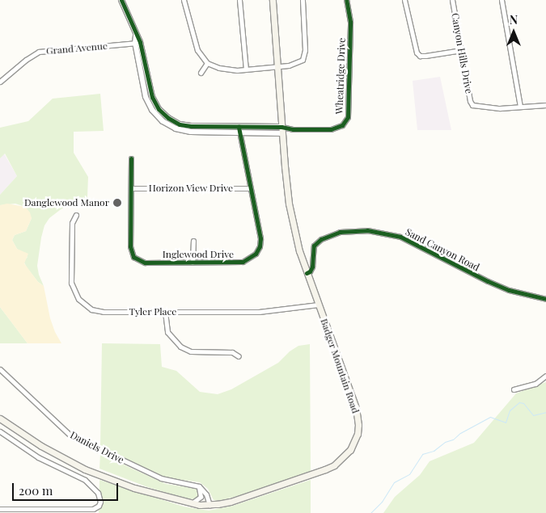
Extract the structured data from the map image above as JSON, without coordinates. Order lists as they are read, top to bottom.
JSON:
{
  "streets": {
    "main road": ["Badger Mountain Road"],
    "street": [
      "Grand Avenue",
      "Canyon Hills Drive",
      "Wheatridge Drive",
      "Horizon View Drive",
      "Sand Canyon Road",
      "Inglewood Drive",
      "Tyler Place",
      "Daniels Drive"
    ]
  },
  "crossings": [
    ["Wheatridge Drive", "Badger Mountain Road"],
    ["Horizon View Drive", "Inglewood Drive"],
    ["Sand Canyon Road", "Badger Mountain Road"],
    ["Tyler Place", "Badger Mountain Road"],
    ["Badger Mountain Road", "Daniels Drive"]
  ],
  "places": ["Danglewood Manor"],
  "scale_bar": "200 m",
  "north": "top"
}
